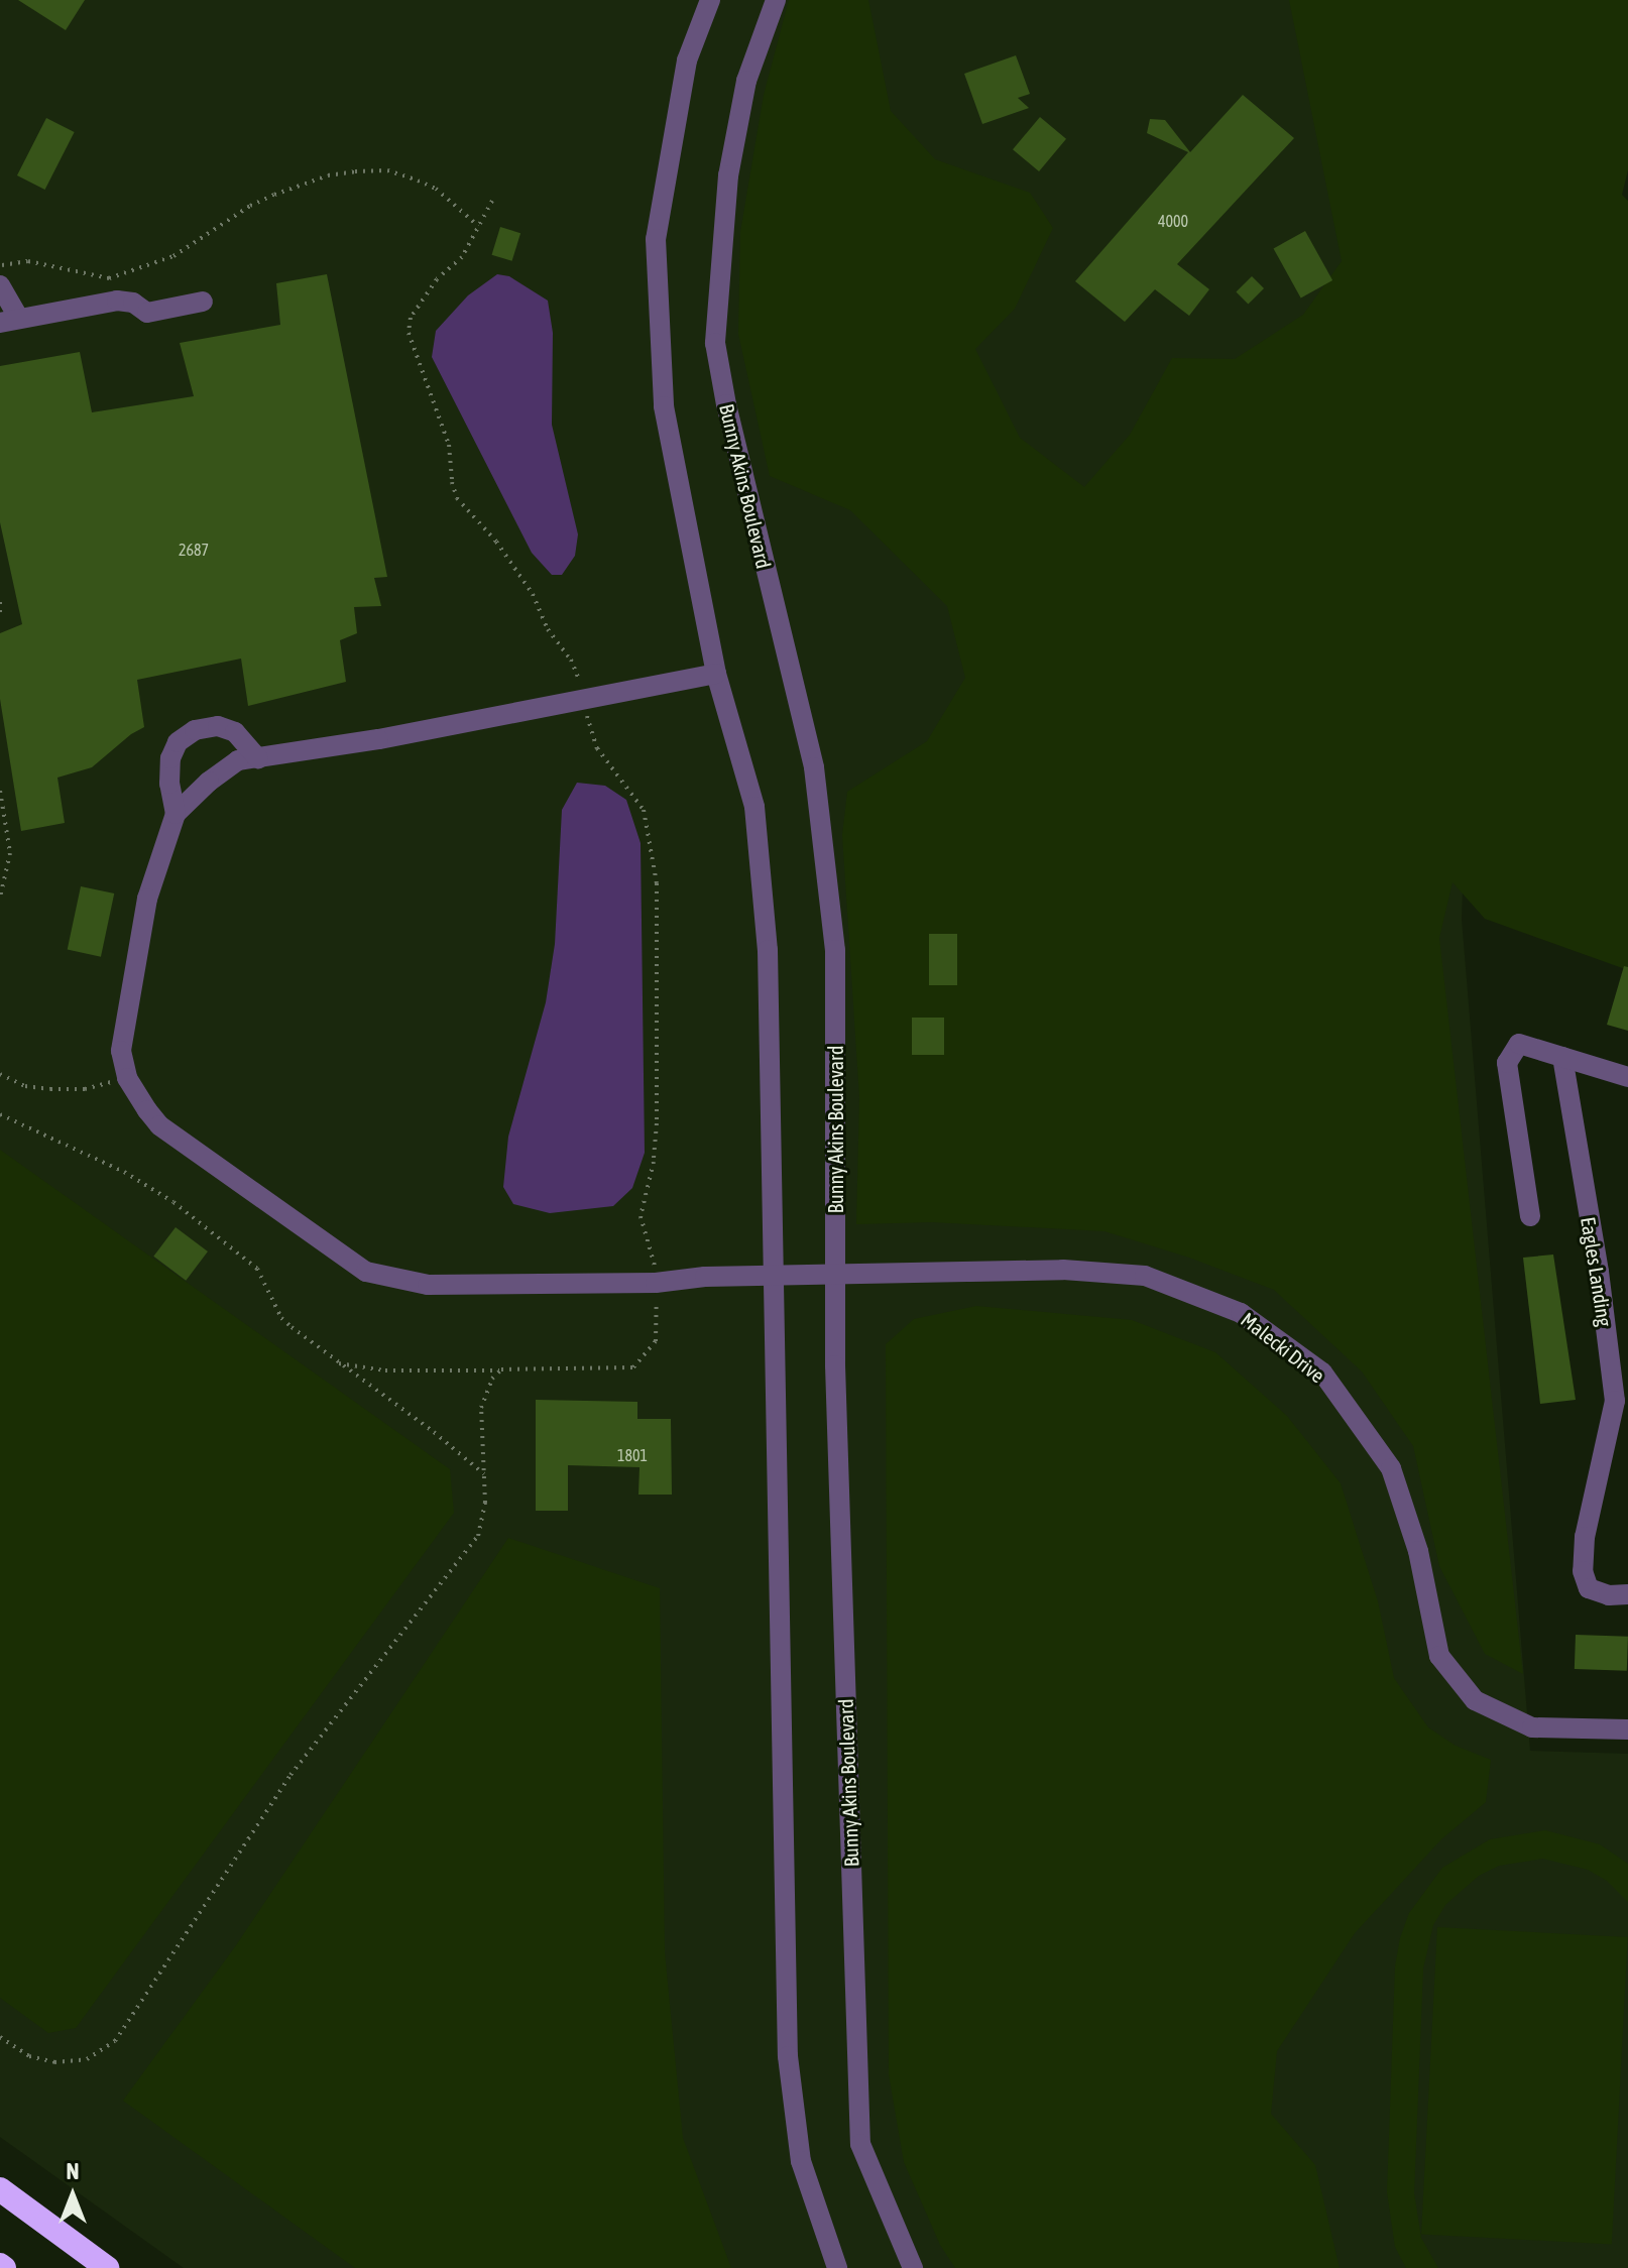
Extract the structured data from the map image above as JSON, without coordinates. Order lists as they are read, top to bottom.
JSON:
{
  "streets": {
    "street": ["Bunny Akins Boulevard", "Eagles Landing", "Malecki Drive"]
  },
  "crossings": [
    ["Bunny Akins Boulevard", "Malecki Drive"]
  ],
  "house_numbers": ["4000", "2687", "1801"],
  "north": "top"
}
